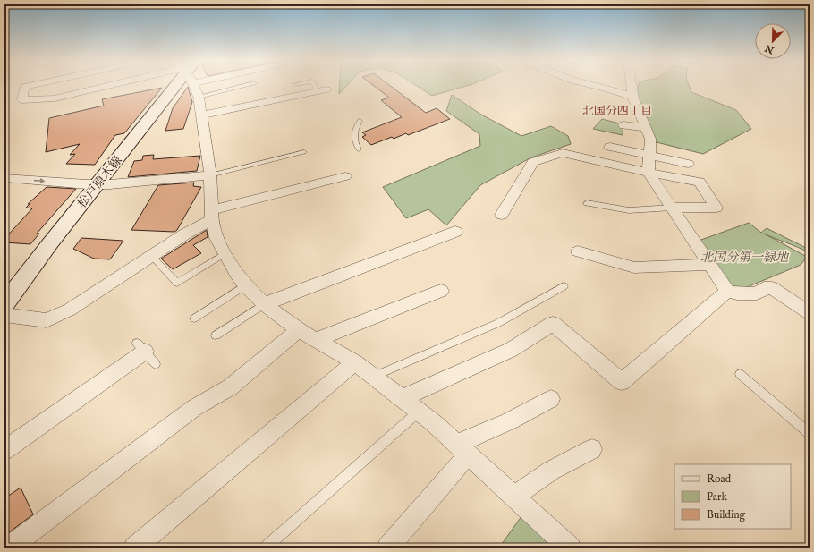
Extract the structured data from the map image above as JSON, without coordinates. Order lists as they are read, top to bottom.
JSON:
{
  "streets": {
    "main road": ["松戸原木線"]
  },
  "districts": ["北国分四丁目"],
  "parks": ["北国分第一緑地"],
  "legend": ["Road", "Park", "Building"],
  "north": "bottom left"
}
